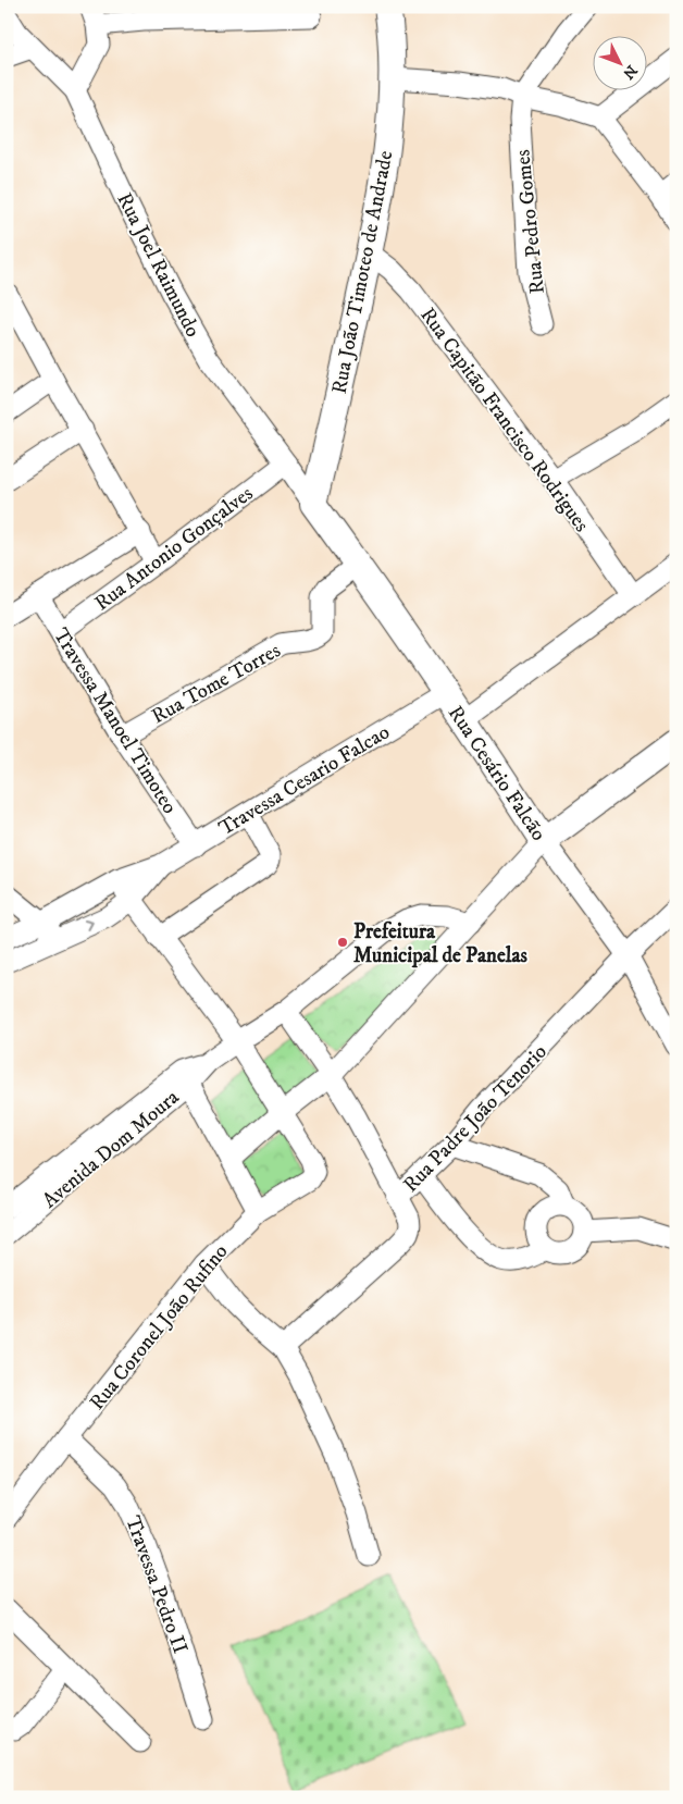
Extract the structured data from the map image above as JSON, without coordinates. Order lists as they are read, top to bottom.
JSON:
{
  "streets": {
    "main road": ["Rua João Timoteo de Andrade", "Rua Cesário Falcão"],
    "street": [
      "Rua Pedro Gomes",
      "Rua Joel Raimundo",
      "Rua Capitão Francisco Rodrigues",
      "Rua Antonio Gonçalves",
      "Rua Tome Torres",
      "Travessa Manoel Timoteo",
      "Travessa Cesario Falcao",
      "Rua Padre João Tenorio",
      "Avenida Dom Moura",
      "Rua Coronel João Rufino",
      "Travessa Pedro II"
    ]
  },
  "crossings": [
    ["Rua Joel Raimundo", "Rua João Timoteo de Andrade"],
    ["Rua Joel Raimundo", "Rua Antonio Gonçalves"],
    ["Rua Joel Raimundo", "Rua Cesário Falcão"],
    ["Rua João Timoteo de Andrade", "Rua Capitão Francisco Rodrigues"],
    ["Rua João Timoteo de Andrade", "Rua Cesário Falcão"],
    ["Rua Antonio Gonçalves", "Travessa Manoel Timoteo"],
    ["Rua Tome Torres", "Travessa Manoel Timoteo"],
    ["Rua Tome Torres", "Rua Cesário Falcão"],
    ["Travessa Manoel Timoteo", "Travessa Cesario Falcao"],
    ["Rua Cesário Falcão", "Travessa Cesario Falcao"],
    ["Rua Cesário Falcão", "Rua Padre João Tenorio"],
    ["Travessa Cesario Falcao", "Rua Coronel João Rufino"],
    ["Avenida Dom Moura", "Rua Coronel João Rufino"],
    ["Rua Coronel João Rufino", "Travessa Pedro II"]
  ],
  "places": ["Prefeitura Municipal de Panelas"],
  "north": "bottom right"
}
